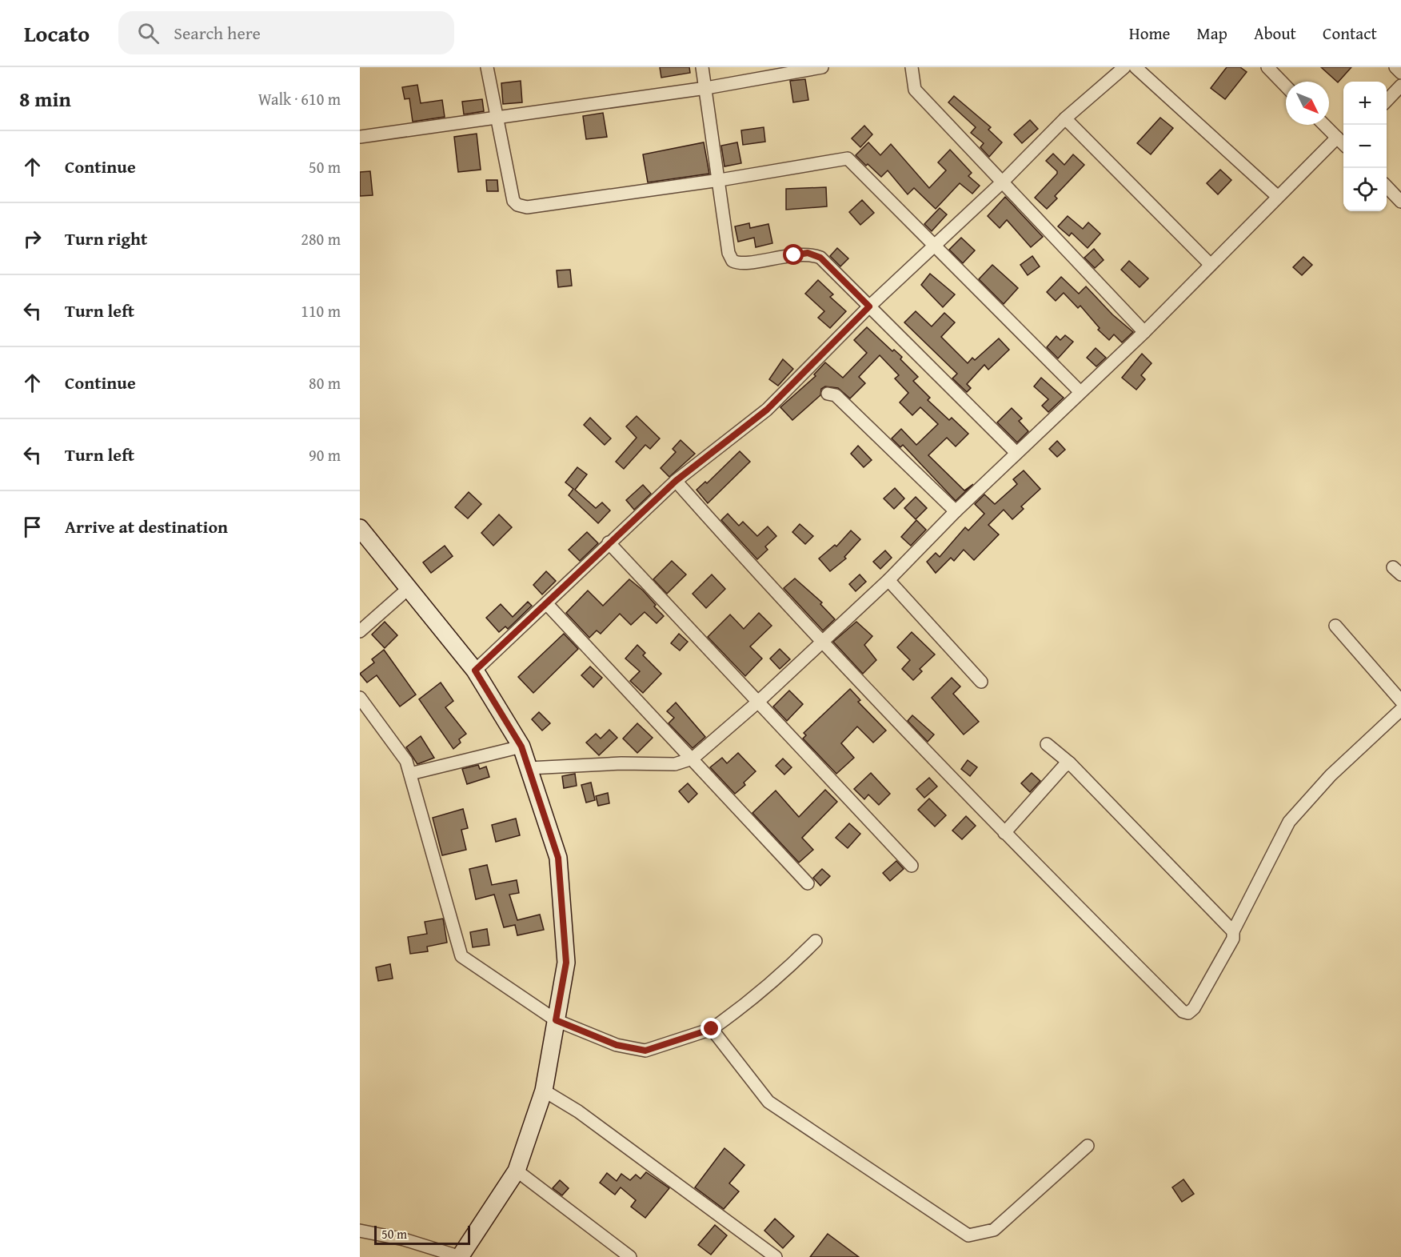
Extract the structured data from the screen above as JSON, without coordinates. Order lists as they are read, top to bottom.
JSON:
{
  "scale_bar": "50 m",
  "north": "bottom right",
  "page": {
    "header": "Locato",
    "search": "Search here",
    "nav": [
      "Home",
      "Map",
      "About",
      "Contact"
    ],
    "heading": ["8 min", "Walk · 610 m"],
    "map_buttons": ["+", "−"],
    "list": [
      ["Continue", "50 m"],
      ["Turn right", "280 m"],
      ["Turn left", "110 m"],
      ["Continue", "80 m"],
      ["Turn left", "90 m"],
      "Arrive at destination"
    ],
    "scale": "50 m"
  }
}
